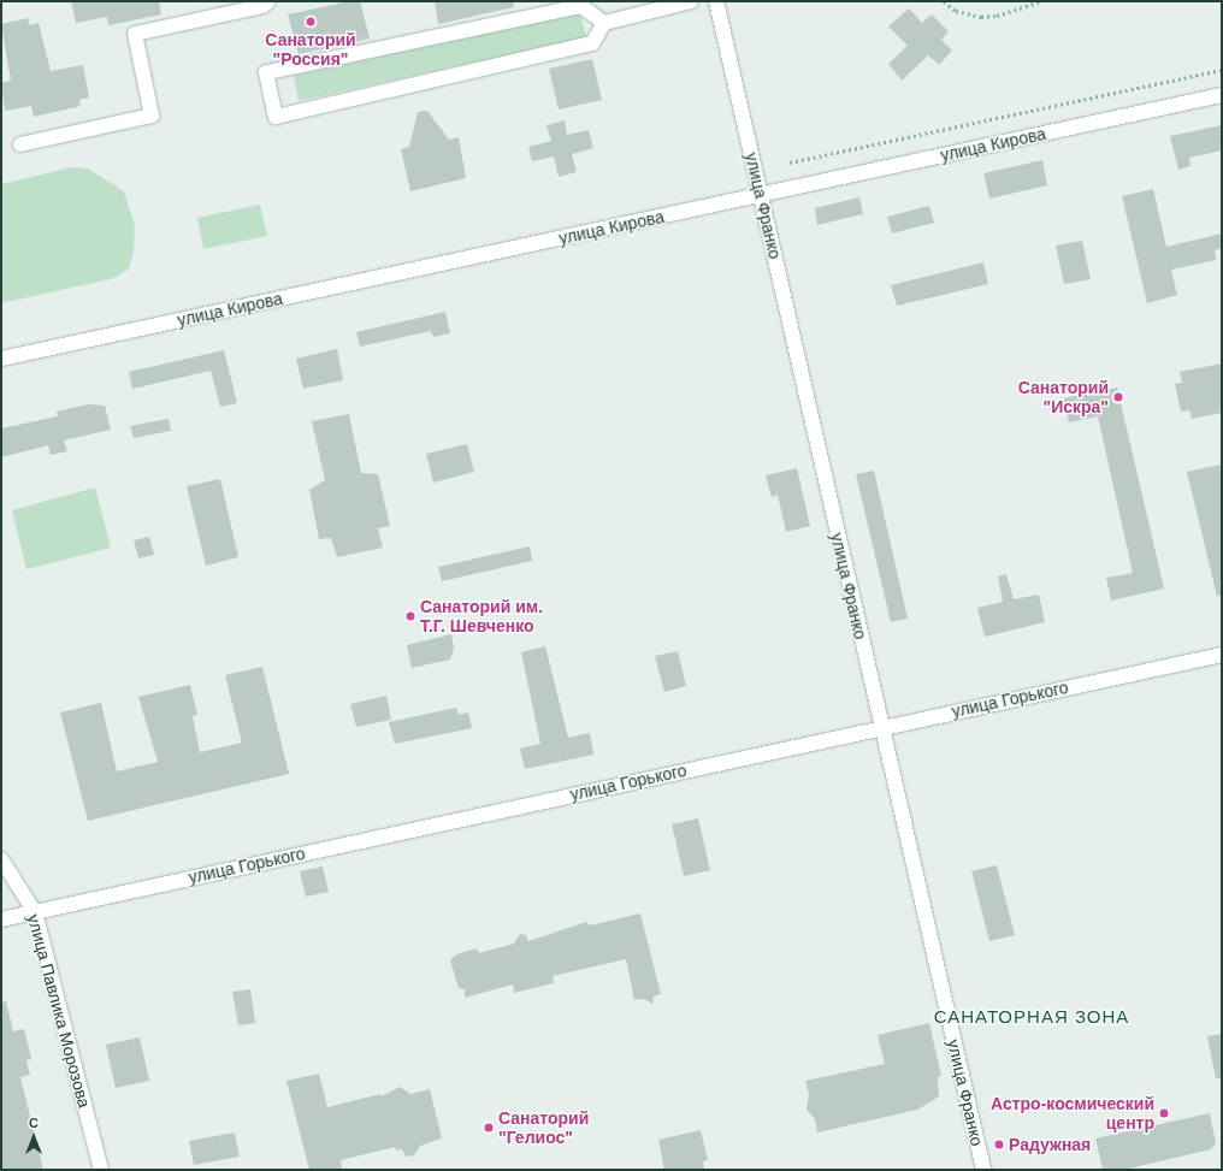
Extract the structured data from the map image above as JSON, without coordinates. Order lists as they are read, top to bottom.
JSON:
{
  "streets": {
    "street": [
      "улица Кирова",
      "улица Франко",
      "улица Горького",
      "улица Павлика Морозова"
    ]
  },
  "crossings": [
    ["улица Кирова", "улица Франко"],
    ["улица Франко", "улица Горького"],
    ["улица Горького", "улица Павлика Морозова"]
  ],
  "districts": ["САНАТОРНАЯ ЗОНА"],
  "places": [
    "Санаторий \"Россия\"",
    "Санаторий \"Искра\"",
    "Санаторий им. Т.Г. Шевченко",
    "Астро-космический центр",
    "Санаторий \"Гелиос\"",
    "Радужная"
  ],
  "north": "top"
}
